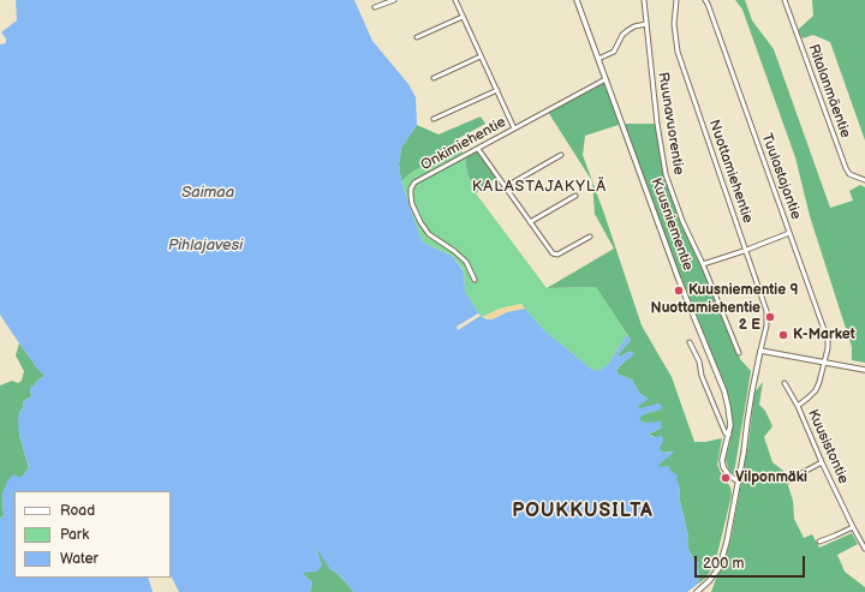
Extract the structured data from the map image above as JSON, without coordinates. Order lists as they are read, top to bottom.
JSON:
{
  "streets": {
    "street": [
      "Ritalanmäentie",
      "Ruunavuorentie",
      "Onkimiehentie",
      "Nuottamiehentie",
      "Tuulastajantie",
      "Kuusniementie",
      "Kuusistontie"
    ]
  },
  "crossings": [
    ["Onkimiehentie", "Kuusniementie"],
    ["Tuulastajantie", "Kuusistontie"]
  ],
  "districts": ["KALASTAJAKYLÄ", "POUKKUSILTA"],
  "water": ["Saimaa", "Pihlajavesi"],
  "places": [
    "Kuusniementie 9",
    "Nuottamiehentie 2 E",
    "K-Market",
    "Vilponmäki"
  ],
  "legend": ["Road", "Park", "Water"],
  "scale_bar": "200 m"
}
